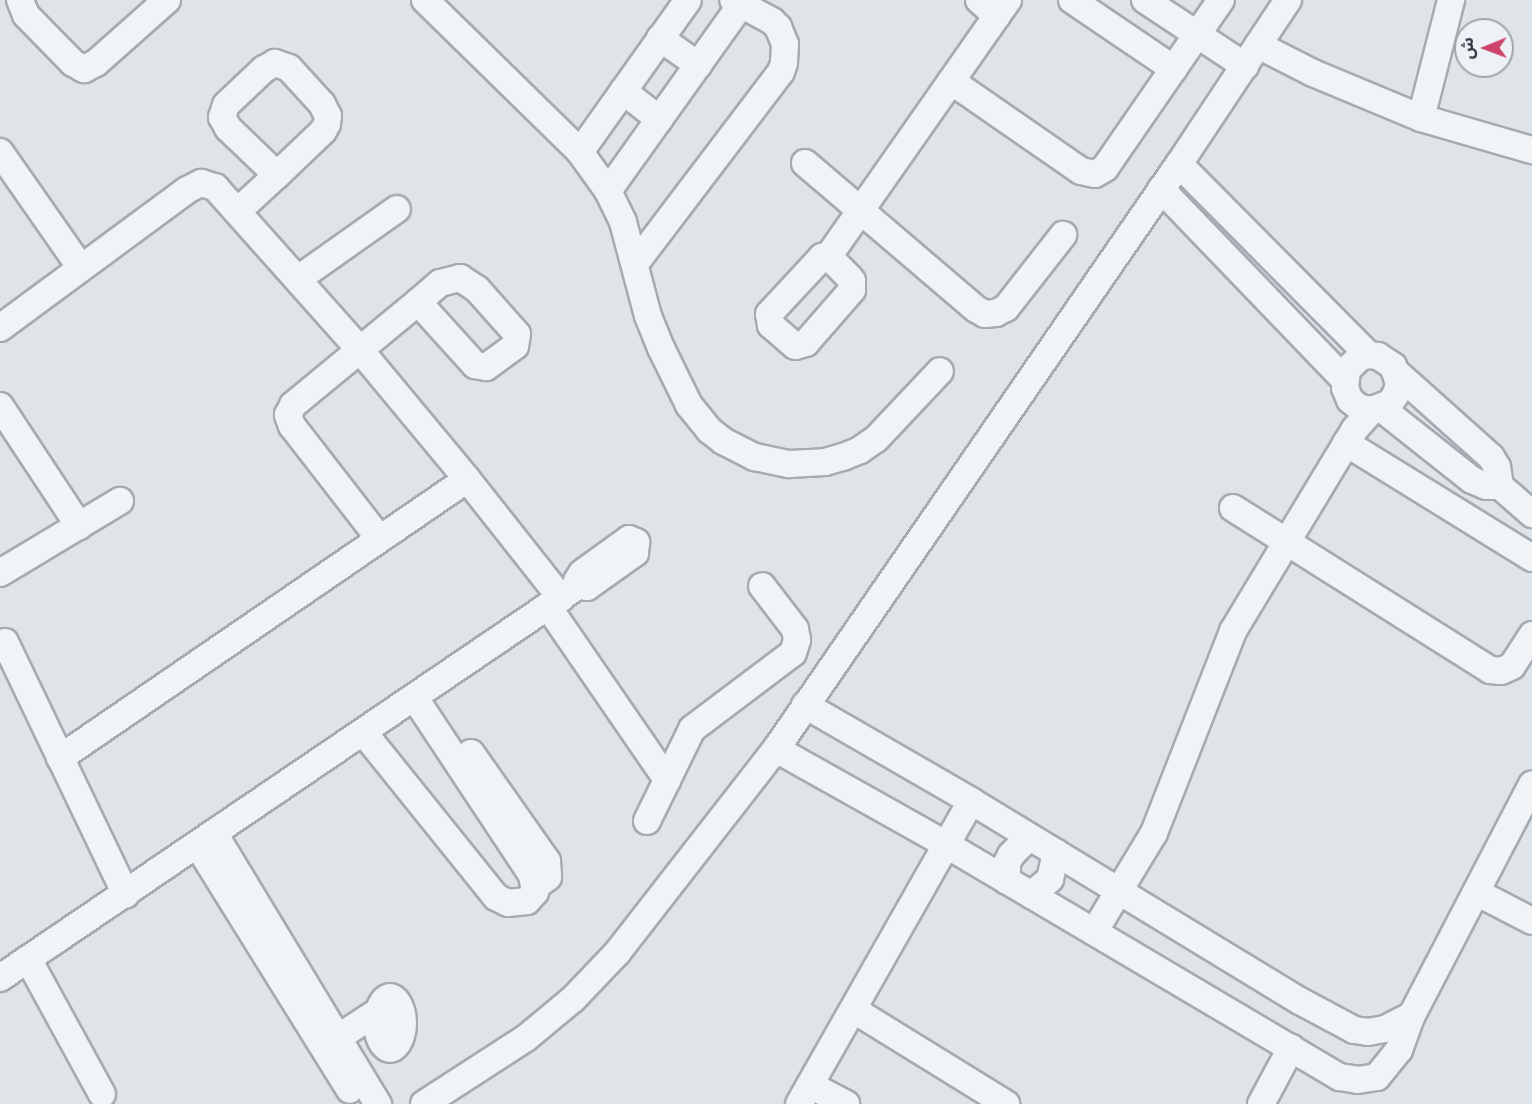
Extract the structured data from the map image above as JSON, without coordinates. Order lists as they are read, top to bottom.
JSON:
{
  "north": "left"
}
